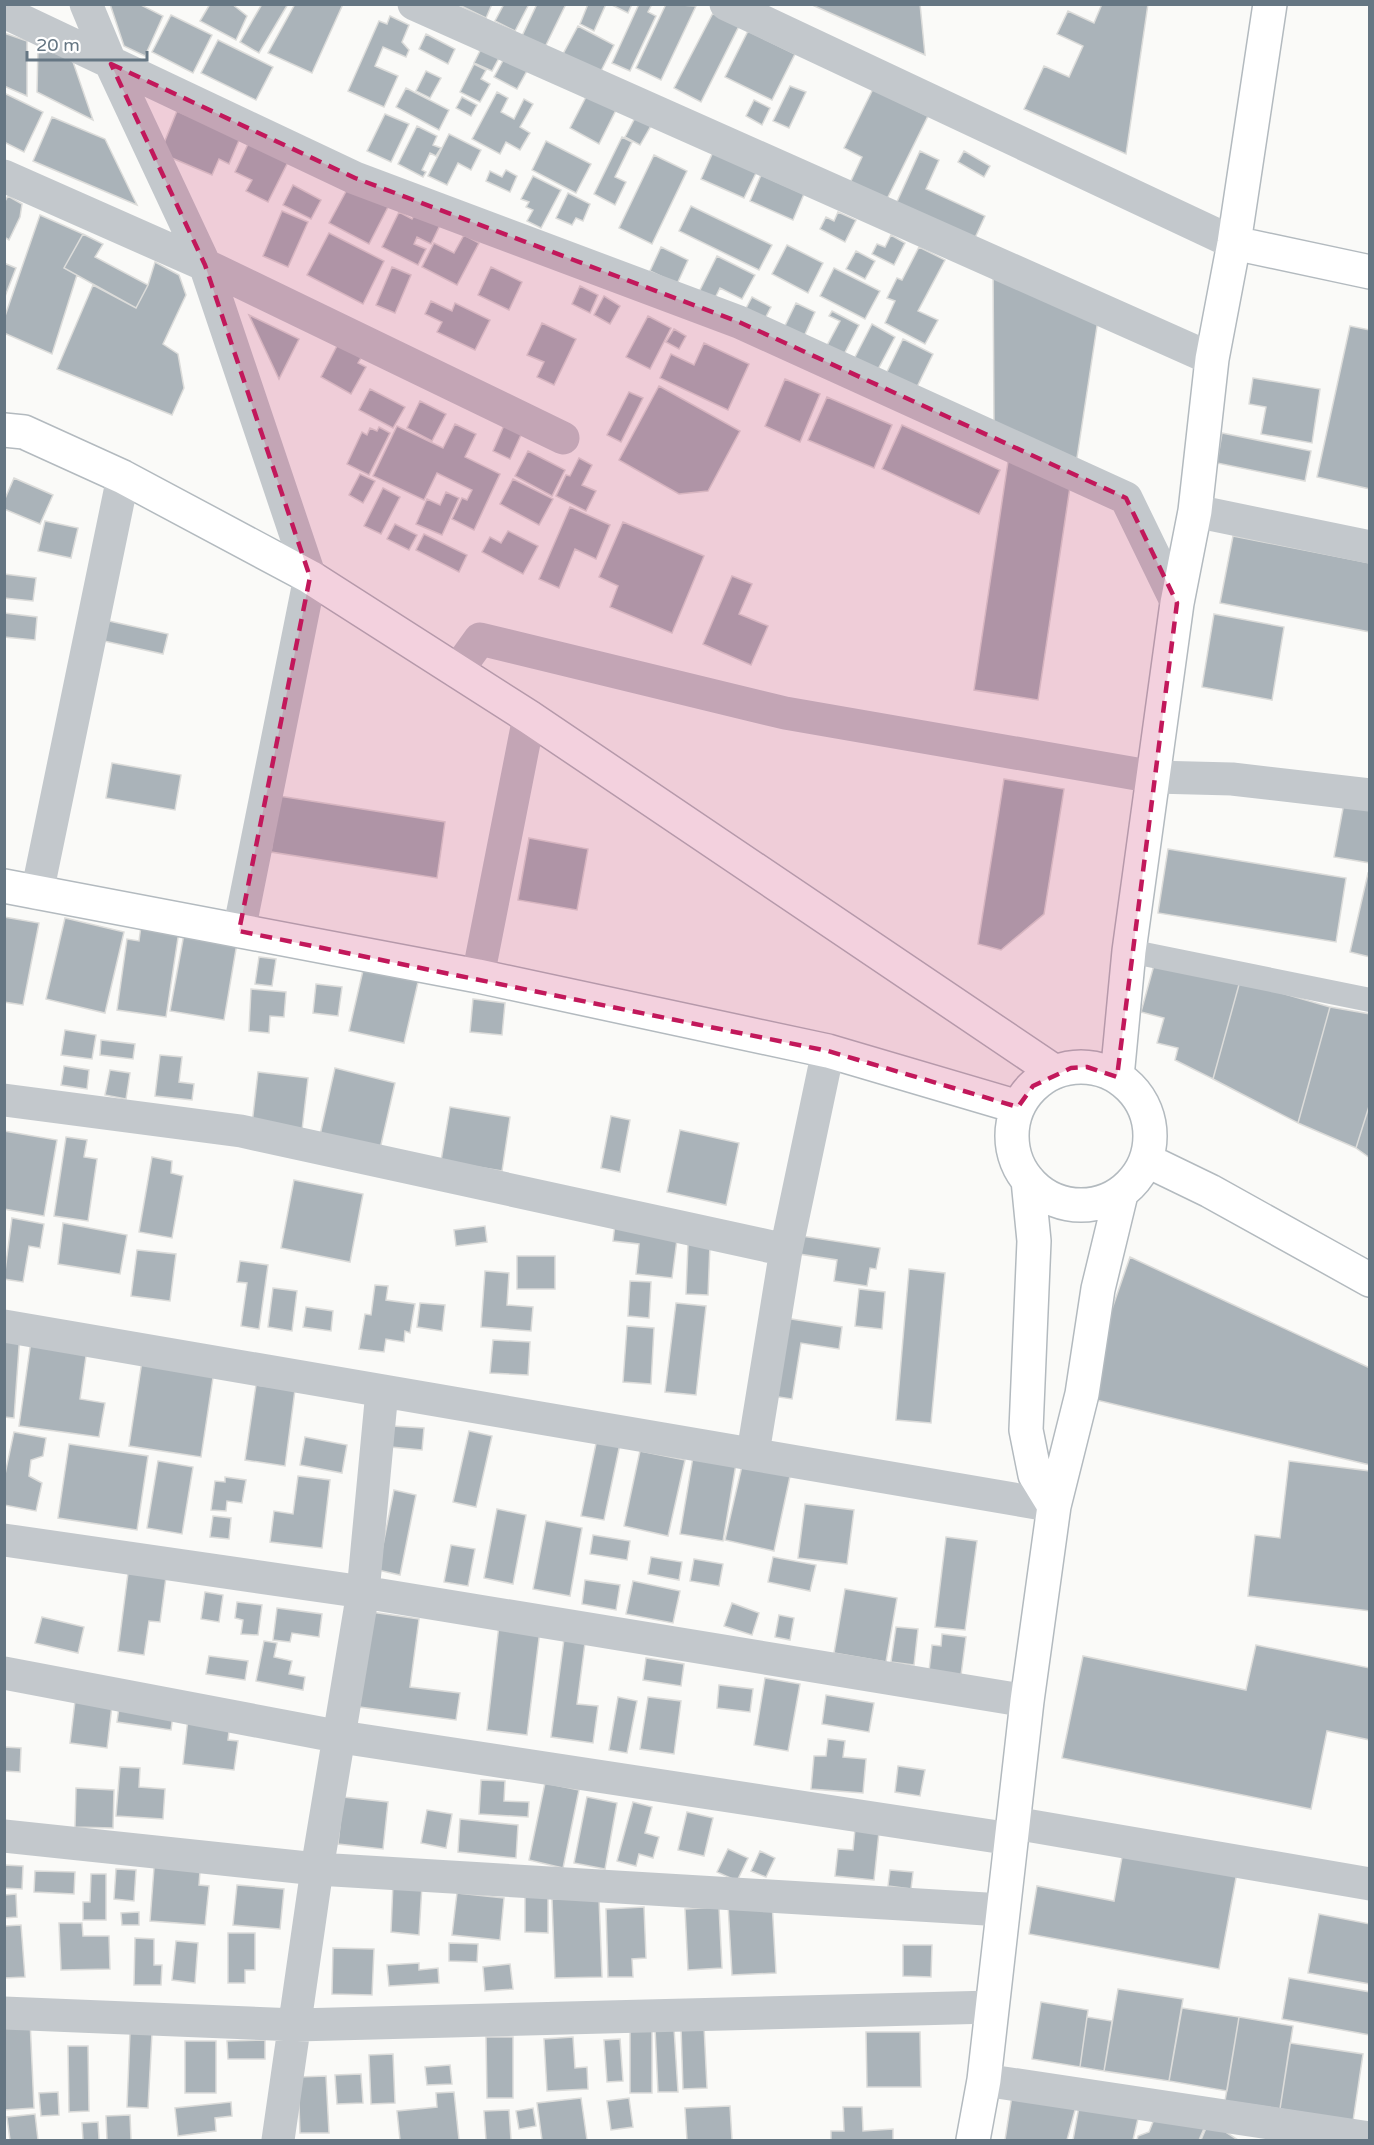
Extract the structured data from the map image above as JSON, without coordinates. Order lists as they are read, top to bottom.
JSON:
{
  "scale_bar": "20 m"
}
